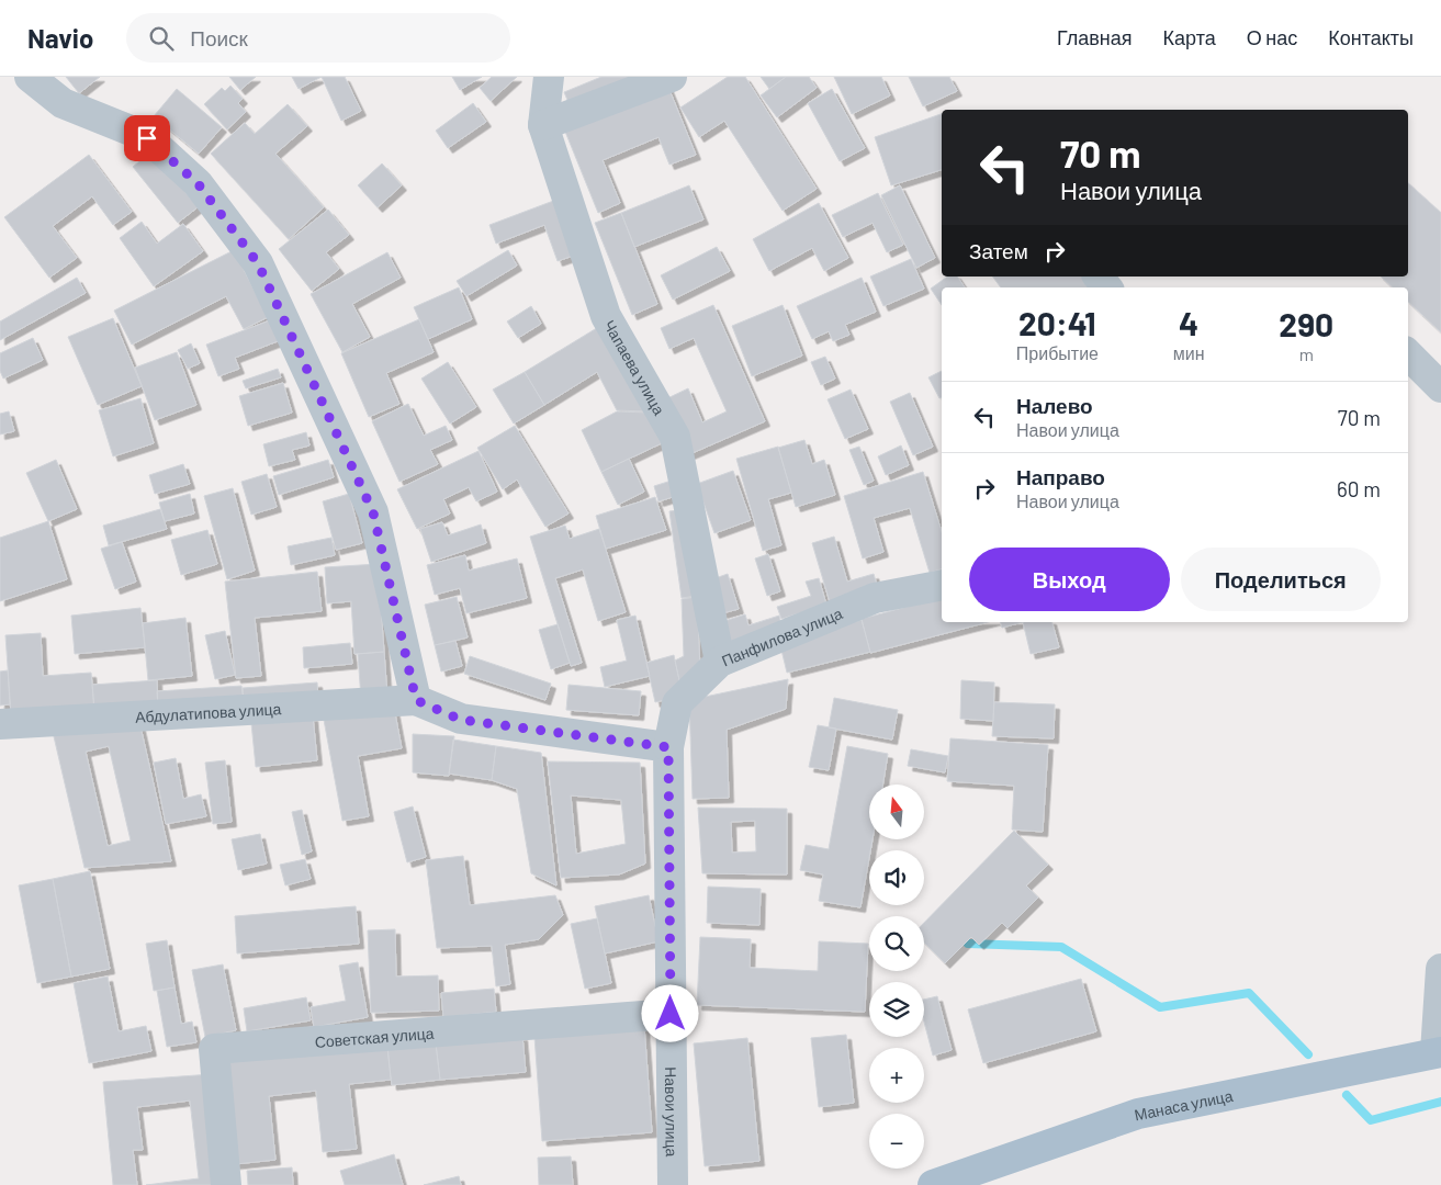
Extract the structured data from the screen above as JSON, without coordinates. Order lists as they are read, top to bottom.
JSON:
{
  "streets": {
    "main road": ["Манаса улица"],
    "street": [
      "Чапаева улица",
      "Панфилова улица",
      "Абдулатипова улица",
      "Советская улица",
      "Навои улица"
    ]
  },
  "crossings": [
    ["Чапаева улица", "Панфилова улица"],
    ["Панфилова улица", "Навои улица"],
    ["Советская улица", "Навои улица"]
  ],
  "north": "top",
  "page": {
    "header": "Navio",
    "search": "Поиск",
    "nav": [
      "Главная",
      "Карта",
      "О нас",
      "Контакты"
    ],
    "turn": ["70 m", "Навои улица"],
    "then": "Затем",
    "eta": [
      "20:41",
      "Прибытие",
      "4",
      "мин",
      "290",
      "m"
    ],
    "list": [
      {
        "name": "Налево",
        "note": "Навои улица",
        "value": "70 m"
      },
      {
        "name": "Направо",
        "note": "Навои улица",
        "value": "60 m"
      }
    ],
    "buttons": ["Выход", "Поделиться"],
    "map_buttons": ["+", "−"]
  }
}
